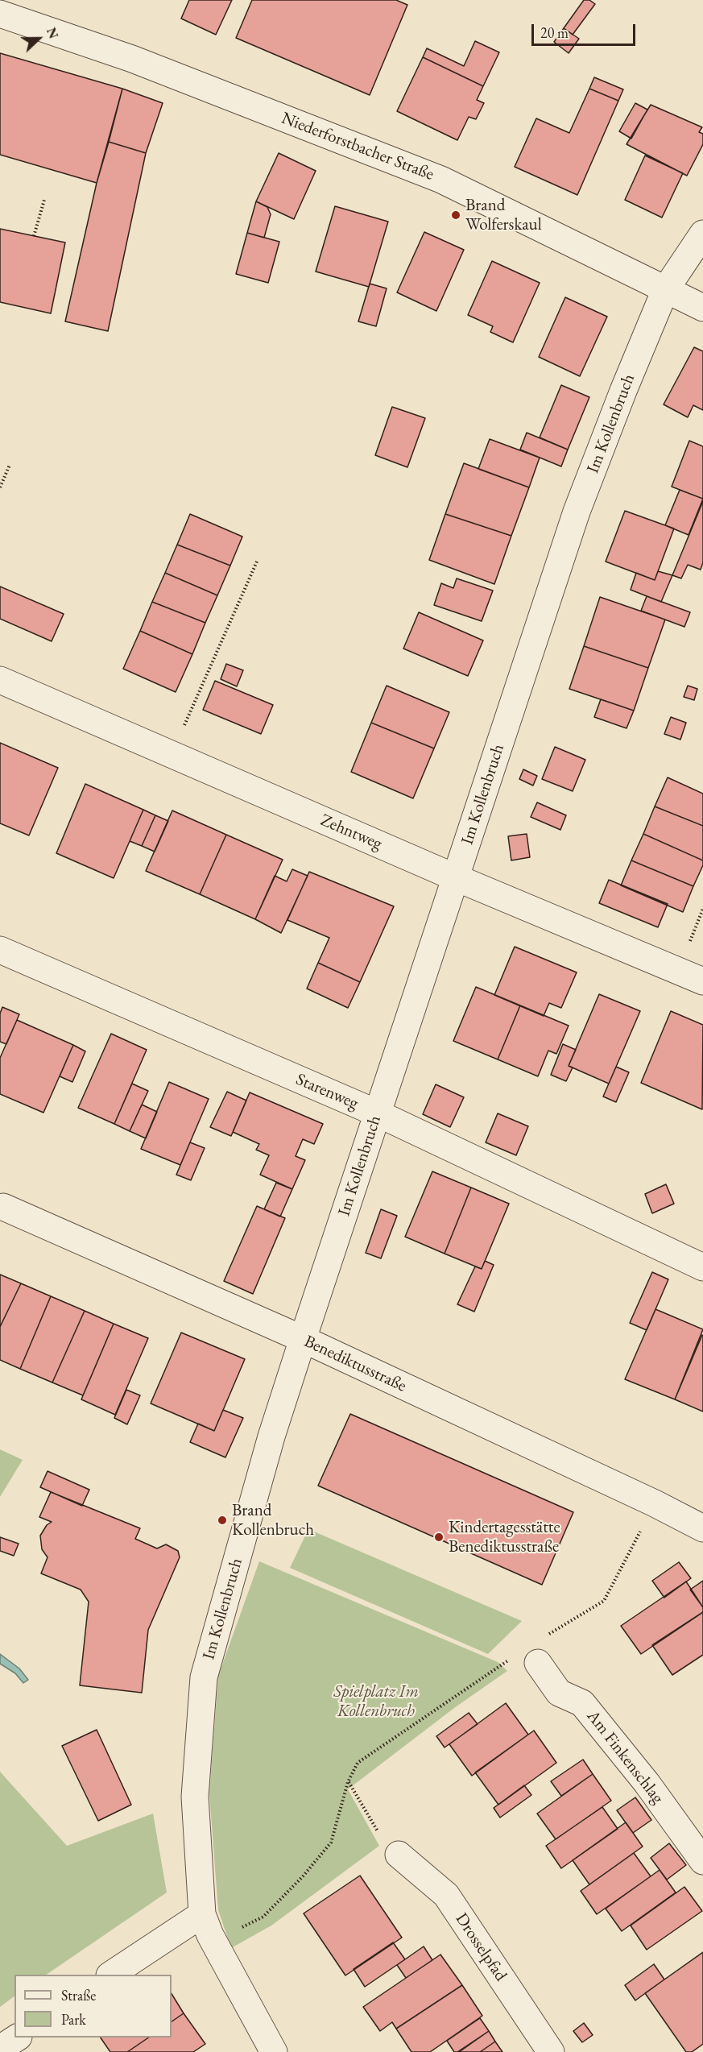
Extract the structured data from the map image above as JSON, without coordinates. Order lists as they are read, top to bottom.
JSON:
{
  "streets": {
    "street": [
      "Niederforstbacher Straße",
      "Im Kollenbruch",
      "Zehntweg",
      "Starenweg",
      "Benediktusstraße",
      "Am Finkenschlag",
      "Drosselpfad"
    ]
  },
  "crossings": [
    ["Niederforstbacher Straße", "Im Kollenbruch"],
    ["Im Kollenbruch", "Zehntweg"],
    ["Im Kollenbruch", "Starenweg"],
    ["Im Kollenbruch", "Benediktusstraße"]
  ],
  "parks": ["Spielplatz Im Kollenbruch"],
  "places": ["Brand Wolferskaul", "Brand Kollenbruch", "Kindertagesstätte Benediktusstraße"],
  "legend": ["Straße", "Park"],
  "scale_bar": "20 m",
  "north": "right"
}
